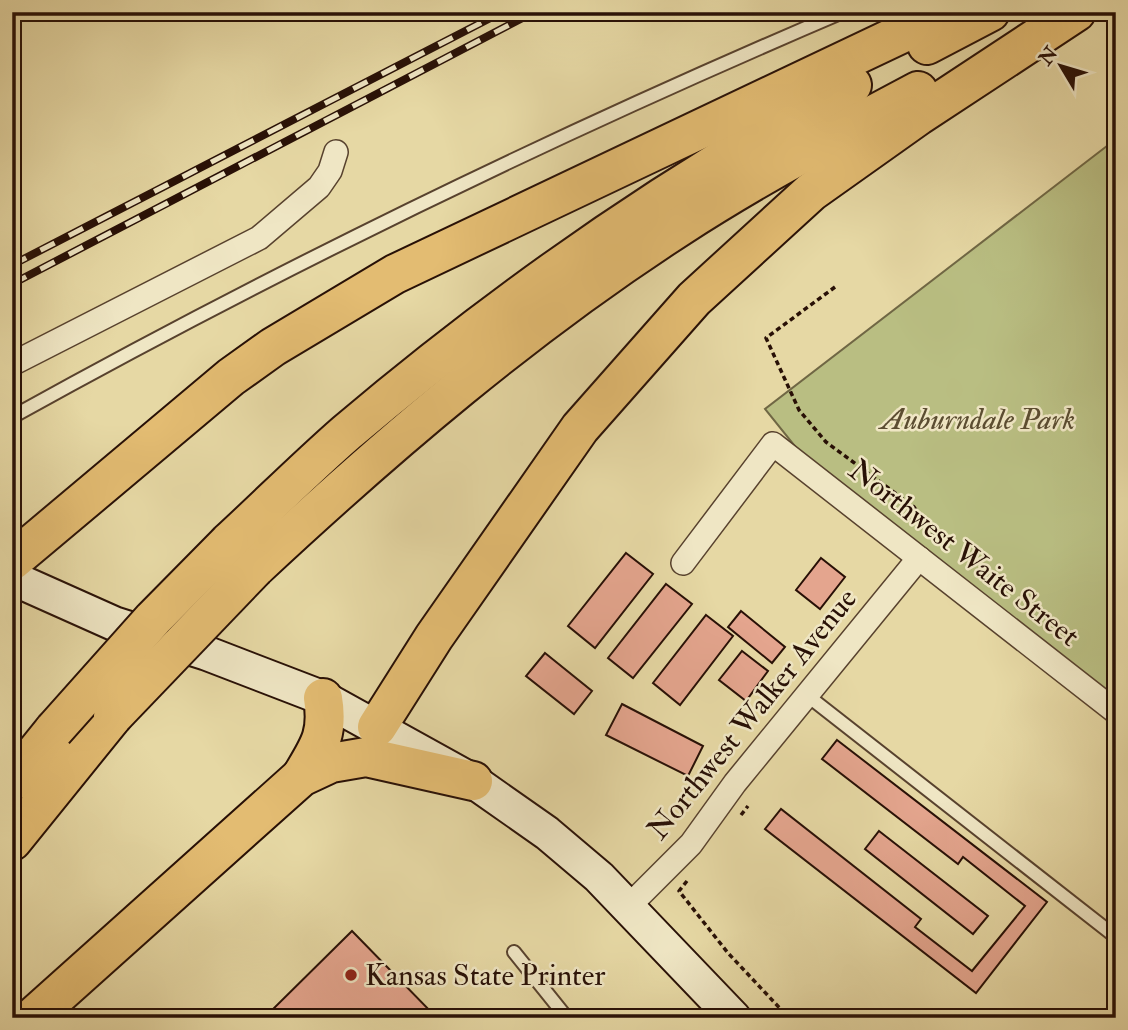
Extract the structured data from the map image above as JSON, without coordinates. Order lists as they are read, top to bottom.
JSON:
{
  "streets": {
    "street": ["Northwest Waite Street", "Northwest Walker Avenue"]
  },
  "crossings": [
    ["Northwest Waite Street", "Northwest Walker Avenue"]
  ],
  "parks": ["Auburndale Park"],
  "places": ["Kansas State Printer"],
  "north": "top left"
}
